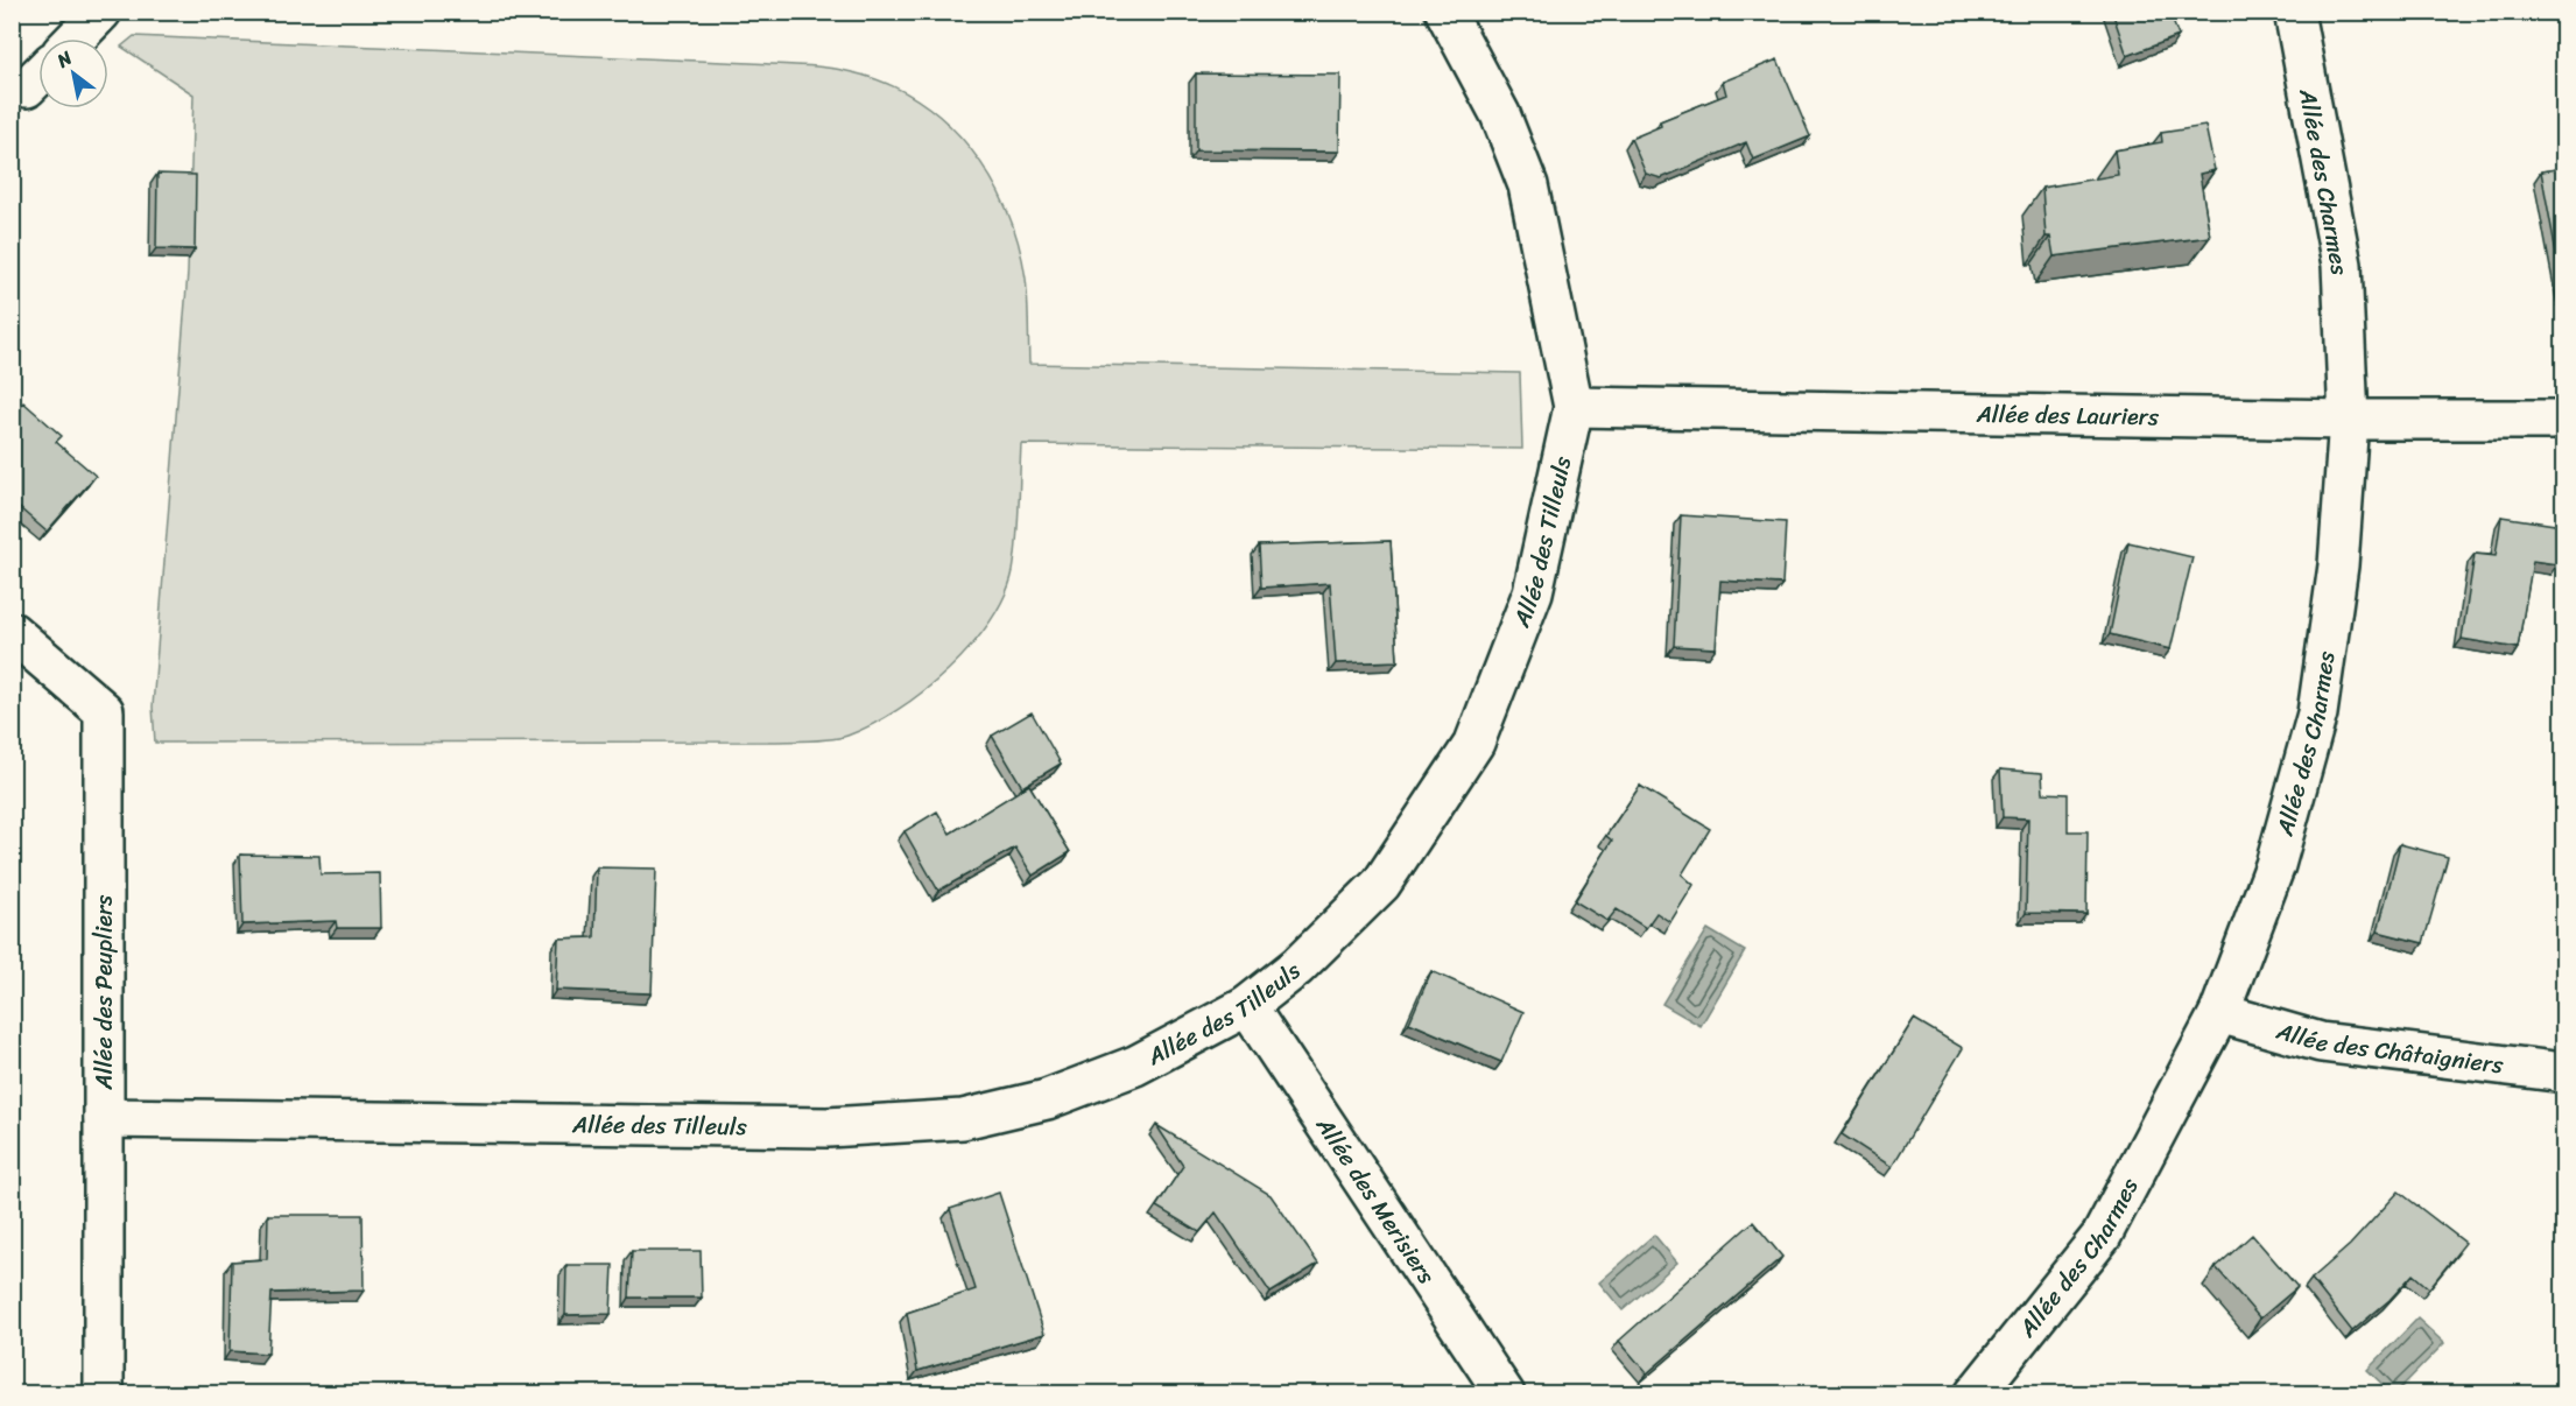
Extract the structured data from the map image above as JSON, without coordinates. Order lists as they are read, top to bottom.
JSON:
{
  "streets": {
    "street": [
      "Allée des Charmes",
      "Allée des Lauriers",
      "Allée des Tilleuls",
      "Allée des Peupliers",
      "Allée des Châtaigniers",
      "Allée des Merisiers"
    ]
  },
  "crossings": [
    ["Allée des Charmes", "Allée des Lauriers"],
    ["Allée des Charmes", "Allée des Châtaigniers"],
    ["Allée des Lauriers", "Allée des Tilleuls"],
    ["Allée des Tilleuls", "Allée des Peupliers"],
    ["Allée des Tilleuls", "Allée des Merisiers"]
  ],
  "north": "top left"
}
